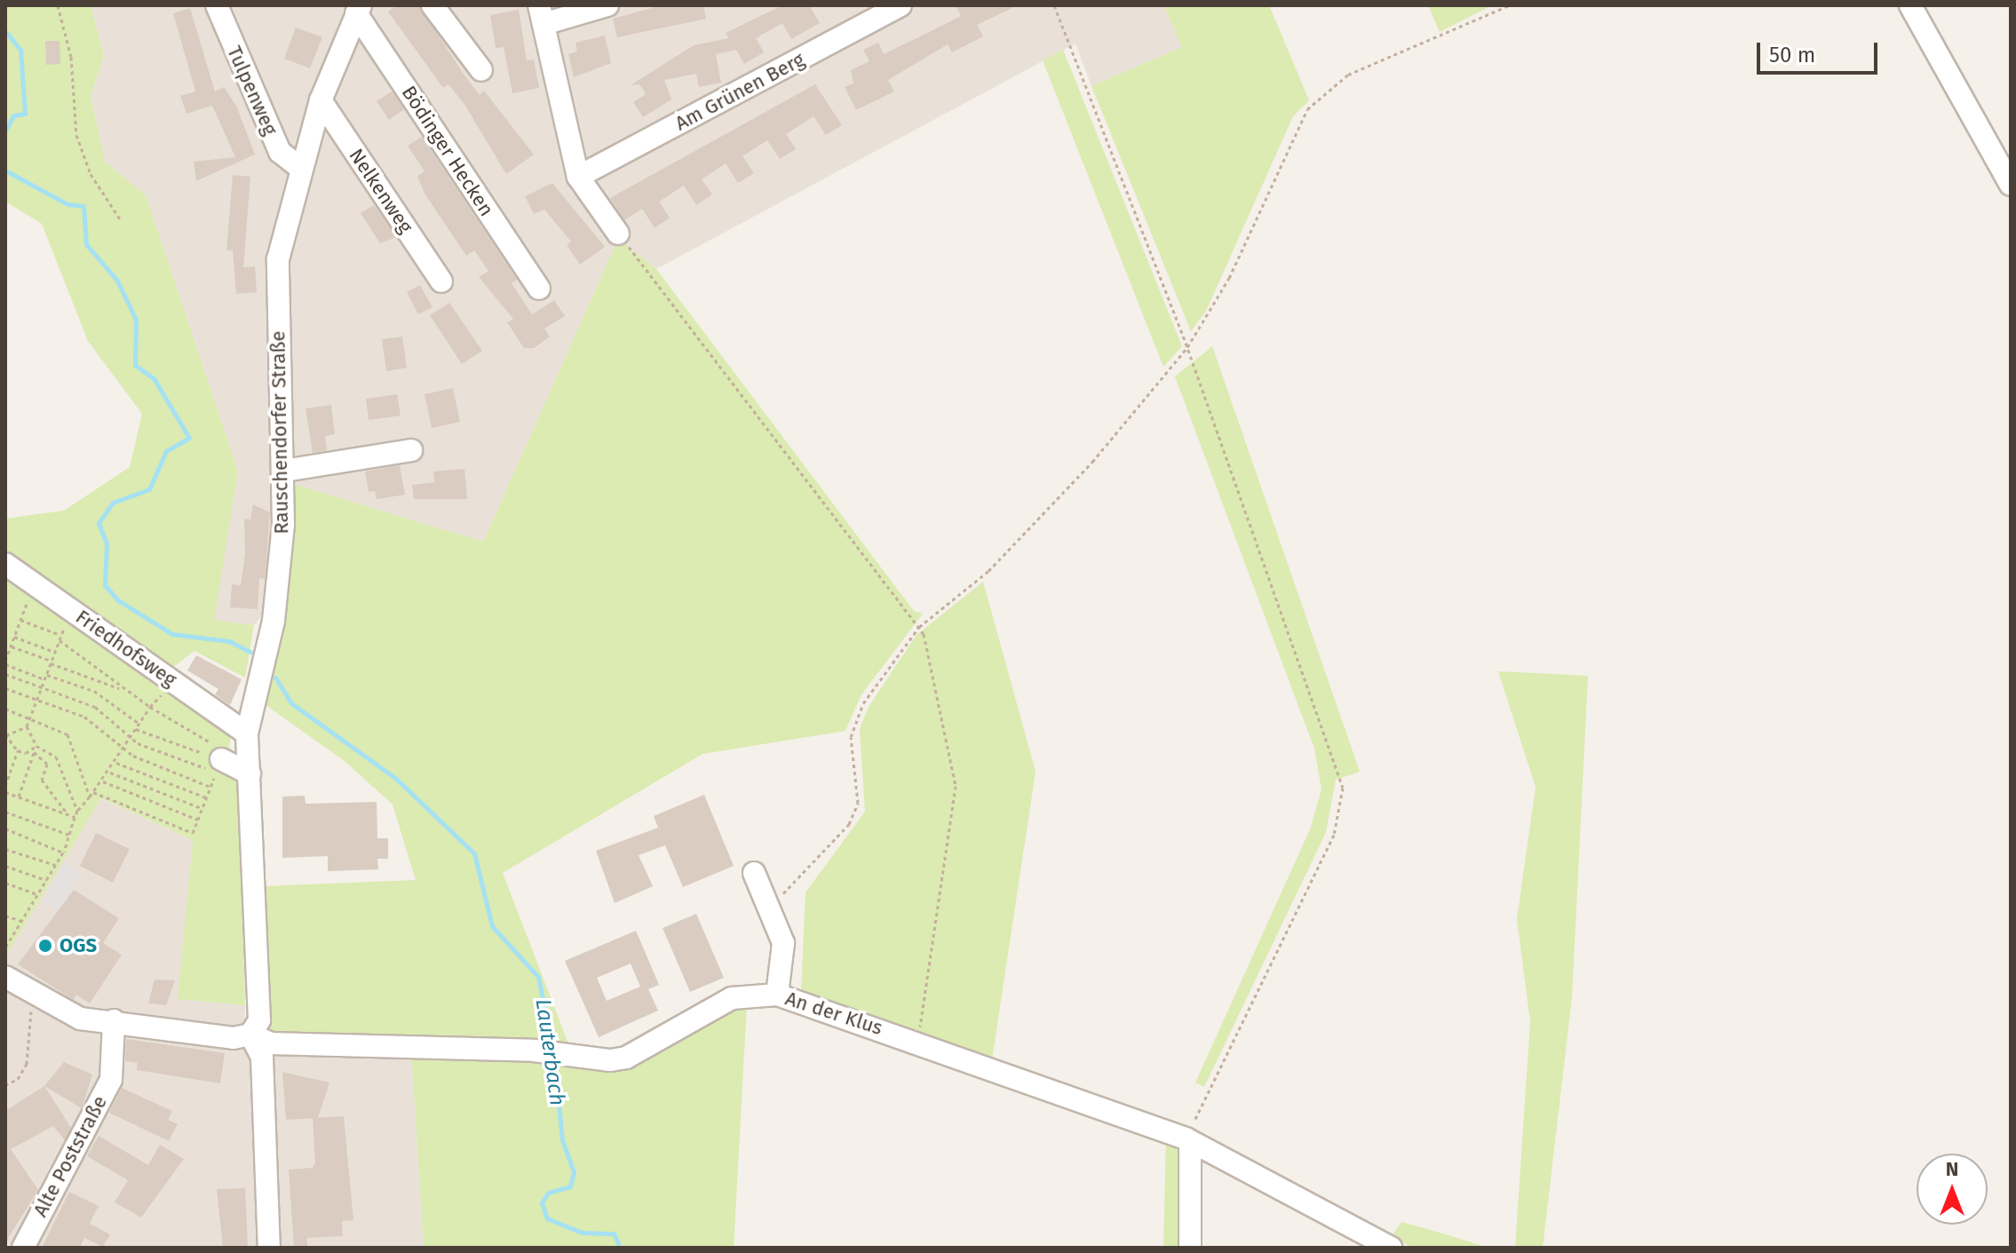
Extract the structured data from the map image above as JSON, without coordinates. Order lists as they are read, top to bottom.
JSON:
{
  "streets": {
    "street": [
      "Tulpenweg",
      "Am Grünen Berg",
      "Bödinger Hecken",
      "Nelkenweg",
      "Rauschendorfer Straße",
      "Friedhofsweg",
      "An der Klus",
      "Alte Poststraße"
    ]
  },
  "crossings": [
    ["Tulpenweg", "Rauschendorfer Straße"],
    ["Bödinger Hecken", "Rauschendorfer Straße"],
    ["Nelkenweg", "Rauschendorfer Straße"],
    ["Rauschendorfer Straße", "Friedhofsweg"],
    ["Rauschendorfer Straße", "An der Klus"],
    ["An der Klus", "Alte Poststraße"]
  ],
  "water": ["Lauterbach"],
  "places": ["OGS"],
  "scale_bar": "50 m",
  "north": "top"
}
